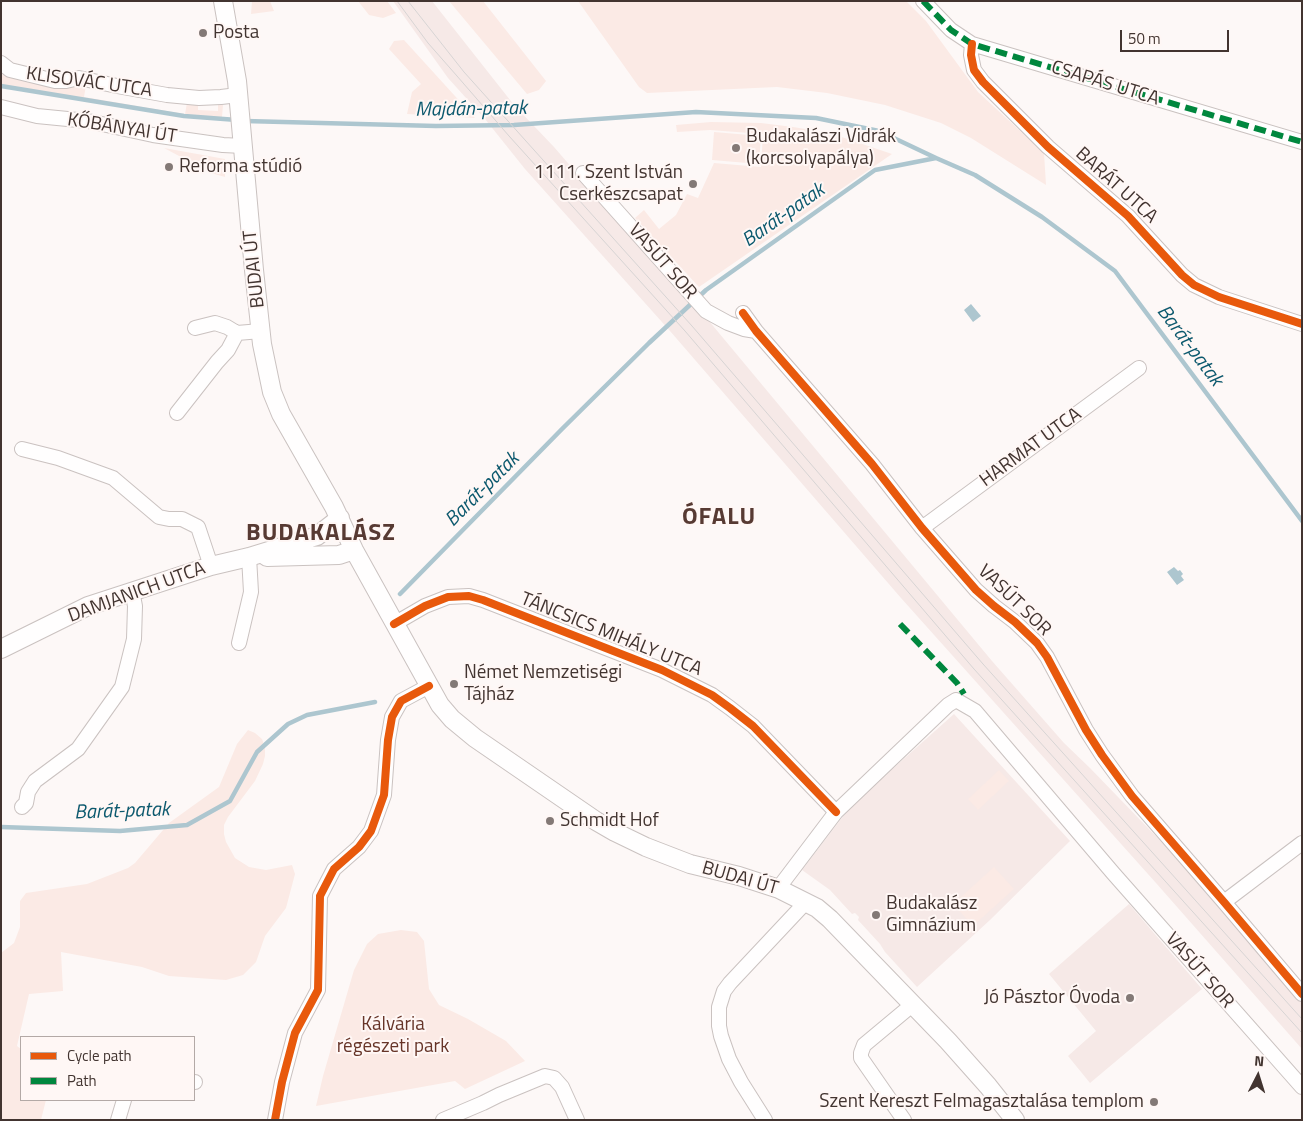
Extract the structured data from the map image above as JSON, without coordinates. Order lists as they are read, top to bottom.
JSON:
{
  "streets": {
    "main road": ["BUDAI ÚT", "DAMJANICH UTCA"],
    "street": [
      "KLISOVÁC UTCA",
      "CSAPÁS UTCA",
      "KŐBÁNYAI ÚT",
      "BARÁT UTCA",
      "VASÚT SOR",
      "HARMAT UTCA",
      "TÁNCSICS MIHÁLY UTCA"
    ]
  },
  "crossings": [
    ["KLISOVÁC UTCA", "BUDAI ÚT"],
    ["CSAPÁS UTCA", "BARÁT UTCA"],
    ["KŐBÁNYAI ÚT", "BUDAI ÚT"],
    ["VASÚT SOR", "HARMAT UTCA"],
    ["VASÚT SOR", "TÁNCSICS MIHÁLY UTCA"],
    ["BUDAI ÚT", "TÁNCSICS MIHÁLY UTCA"]
  ],
  "districts": ["ÓFALU", "BUDAKALÁSZ"],
  "water": ["Majdán-patak", "Barát-patak"],
  "parks": ["Kálvária régészeti park"],
  "places": [
    "Posta",
    "Budakalászi Vidrák (korcsolyapálya)",
    "Reforma stúdió",
    "1111. Szent István Cserkészcsapat",
    "Német Nemzetiségi Tájház",
    "Schmidt Hof",
    "Budakalász Gimnázium",
    "Jó Pásztor Óvoda",
    "Szent Kereszt Felmagasztalása templom"
  ],
  "legend": ["Cycle path", "Path"],
  "scale_bar": "50 m",
  "north": "top"
}
